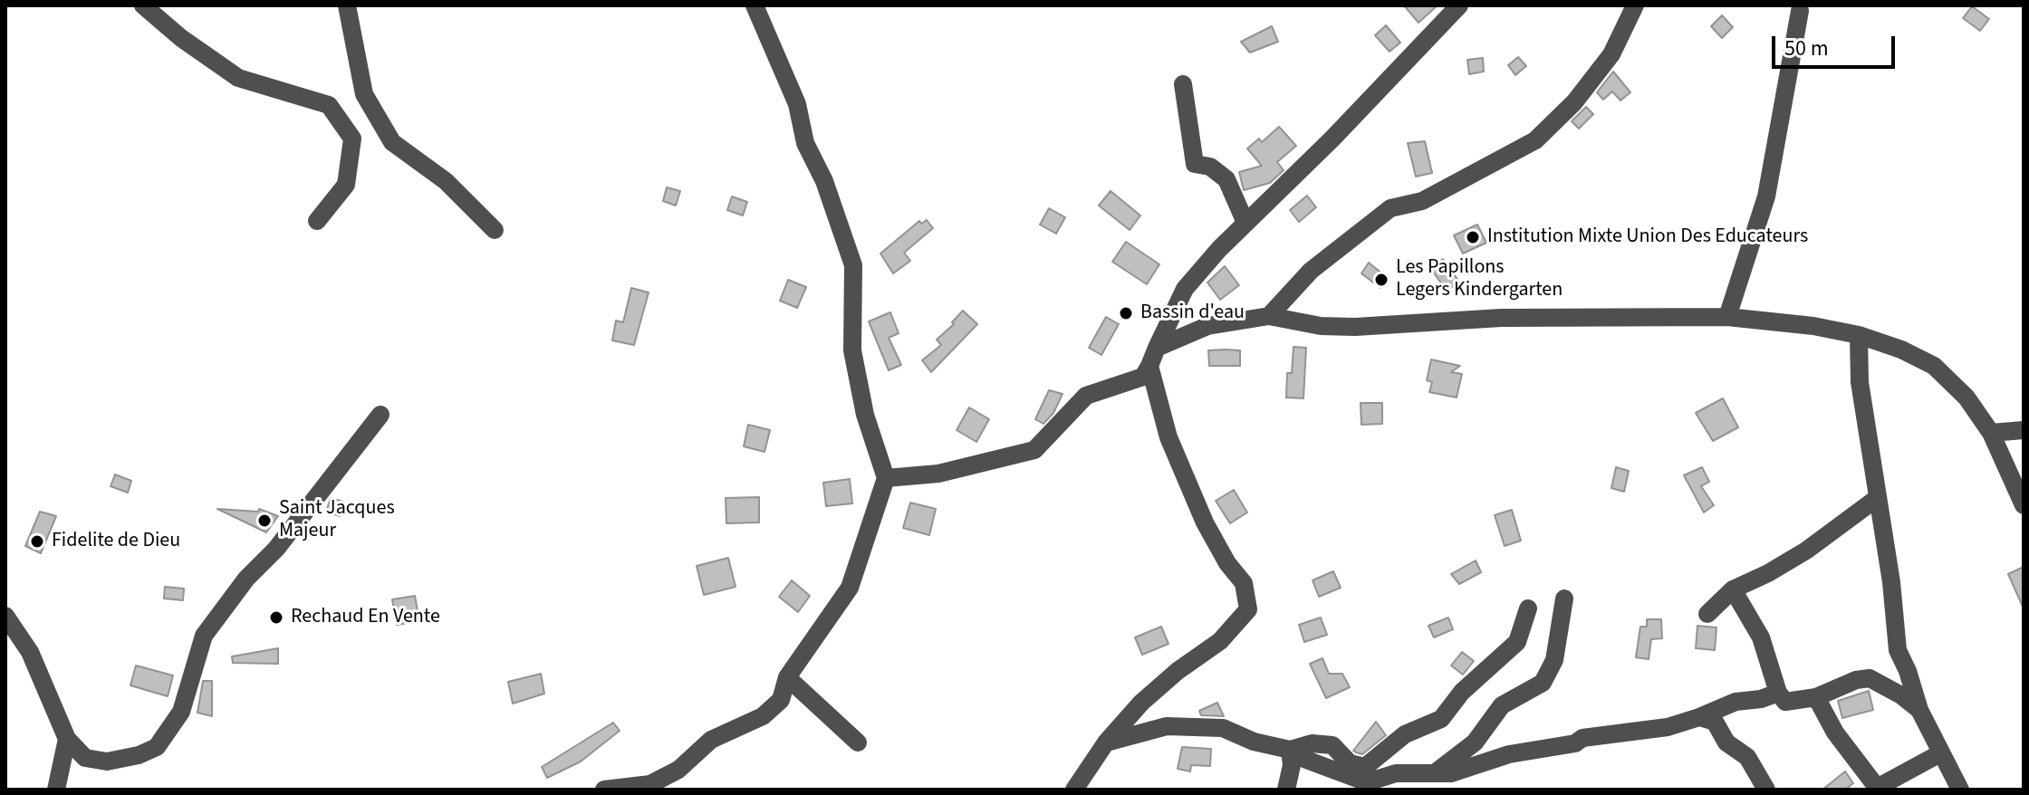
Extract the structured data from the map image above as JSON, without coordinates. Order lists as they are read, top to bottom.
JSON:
{
  "places": [
    "Institution Mixte Union Des Educateurs",
    "Les Papillons Legers Kindergarten",
    "Bassin d'eau",
    "Saint Jacques Majeur",
    "Fidelite de Dieu",
    "Rechaud En Vente"
  ],
  "scale_bar": "50 m"
}
